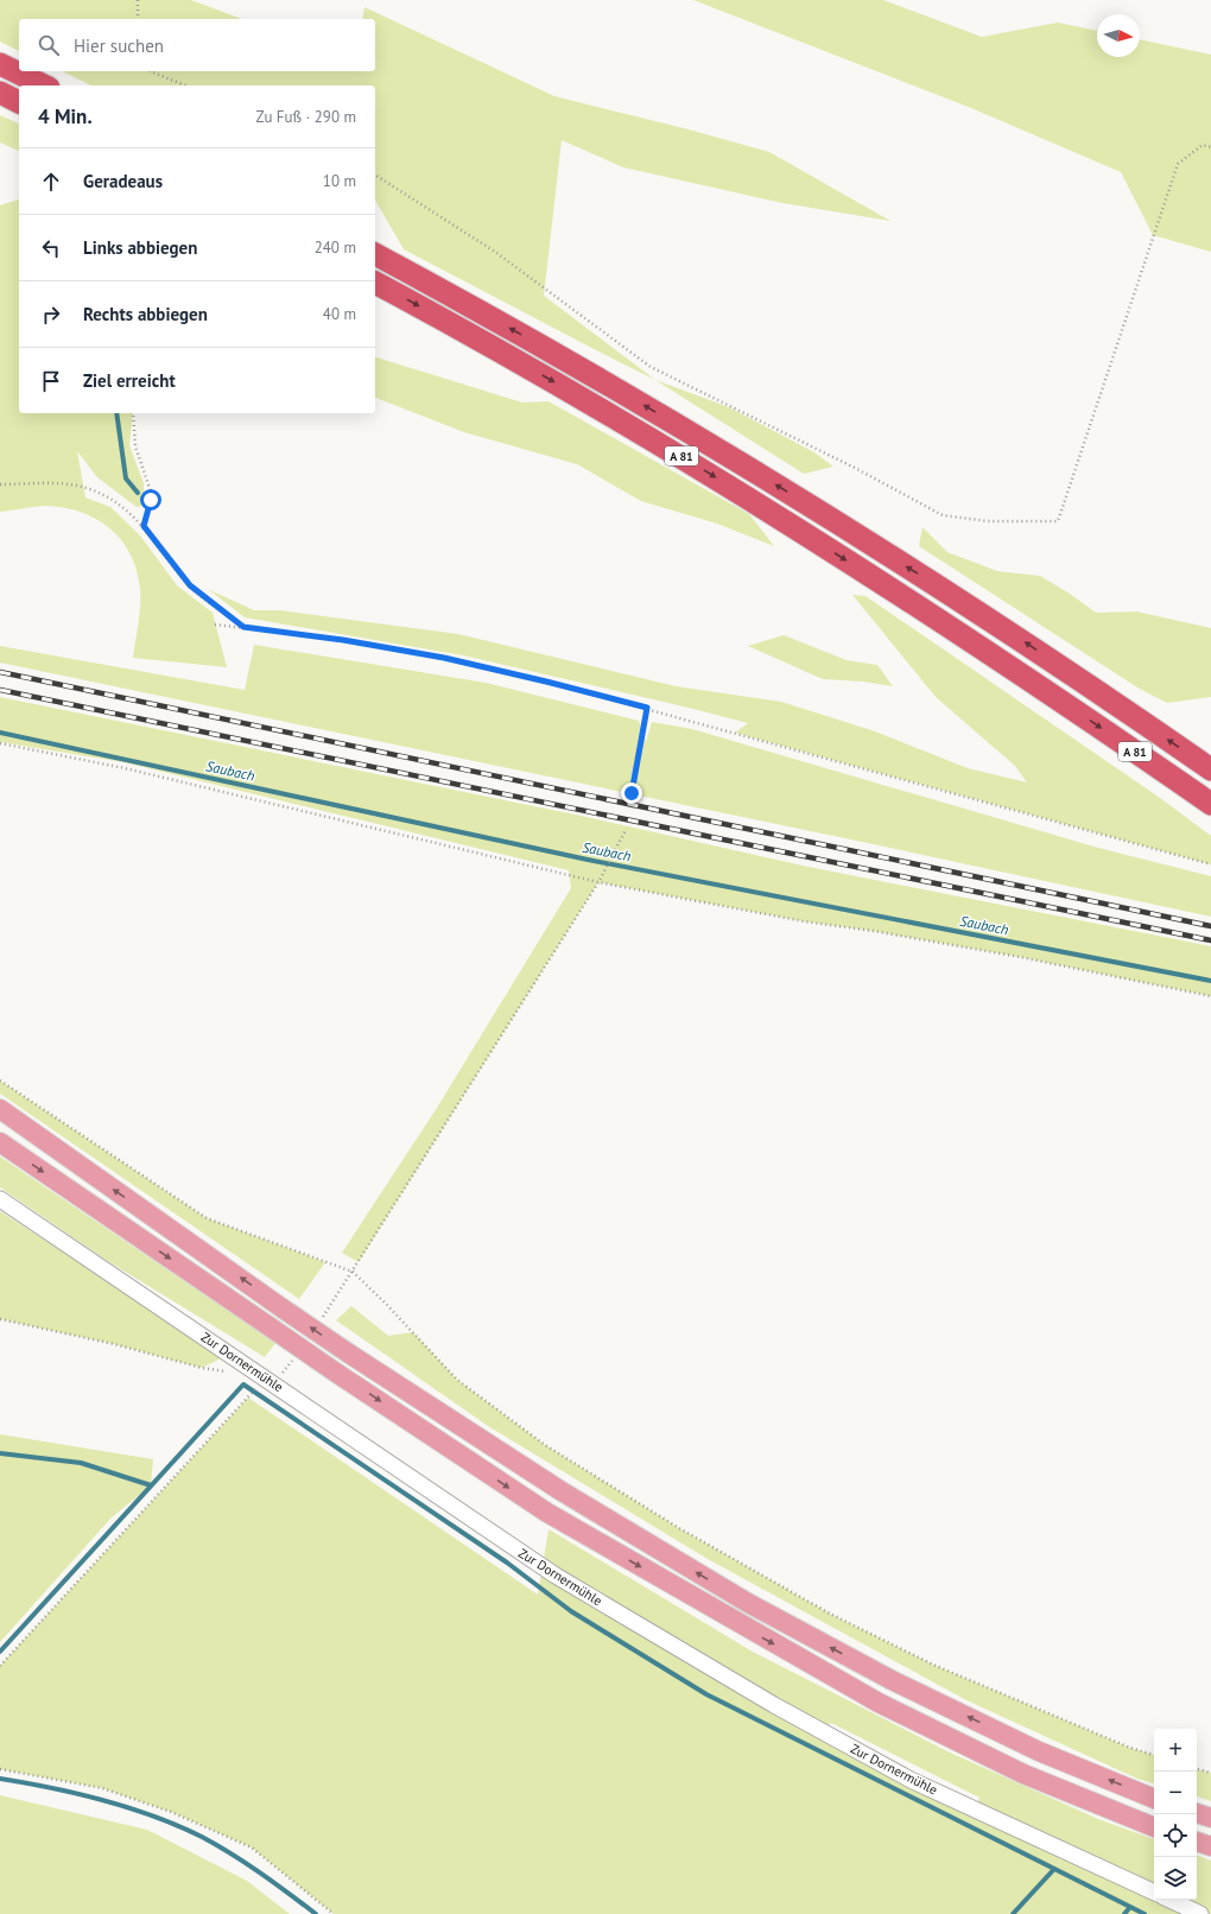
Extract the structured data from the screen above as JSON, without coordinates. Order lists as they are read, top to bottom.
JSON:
{
  "streets": {
    "highway": ["A 81"],
    "street": ["Zur Dornermühle"]
  },
  "water": ["Saubach"],
  "north": "right",
  "page": {
    "search": "Hier suchen",
    "heading": ["4 Min.", "Zu Fuß · 290 m"],
    "list": [
      ["Geradeaus", "10 m"],
      ["Links abbiegen", "240 m"],
      ["Rechts abbiegen", "40 m"],
      "Ziel erreicht"
    ],
    "map_buttons": ["+", "−"]
  }
}
